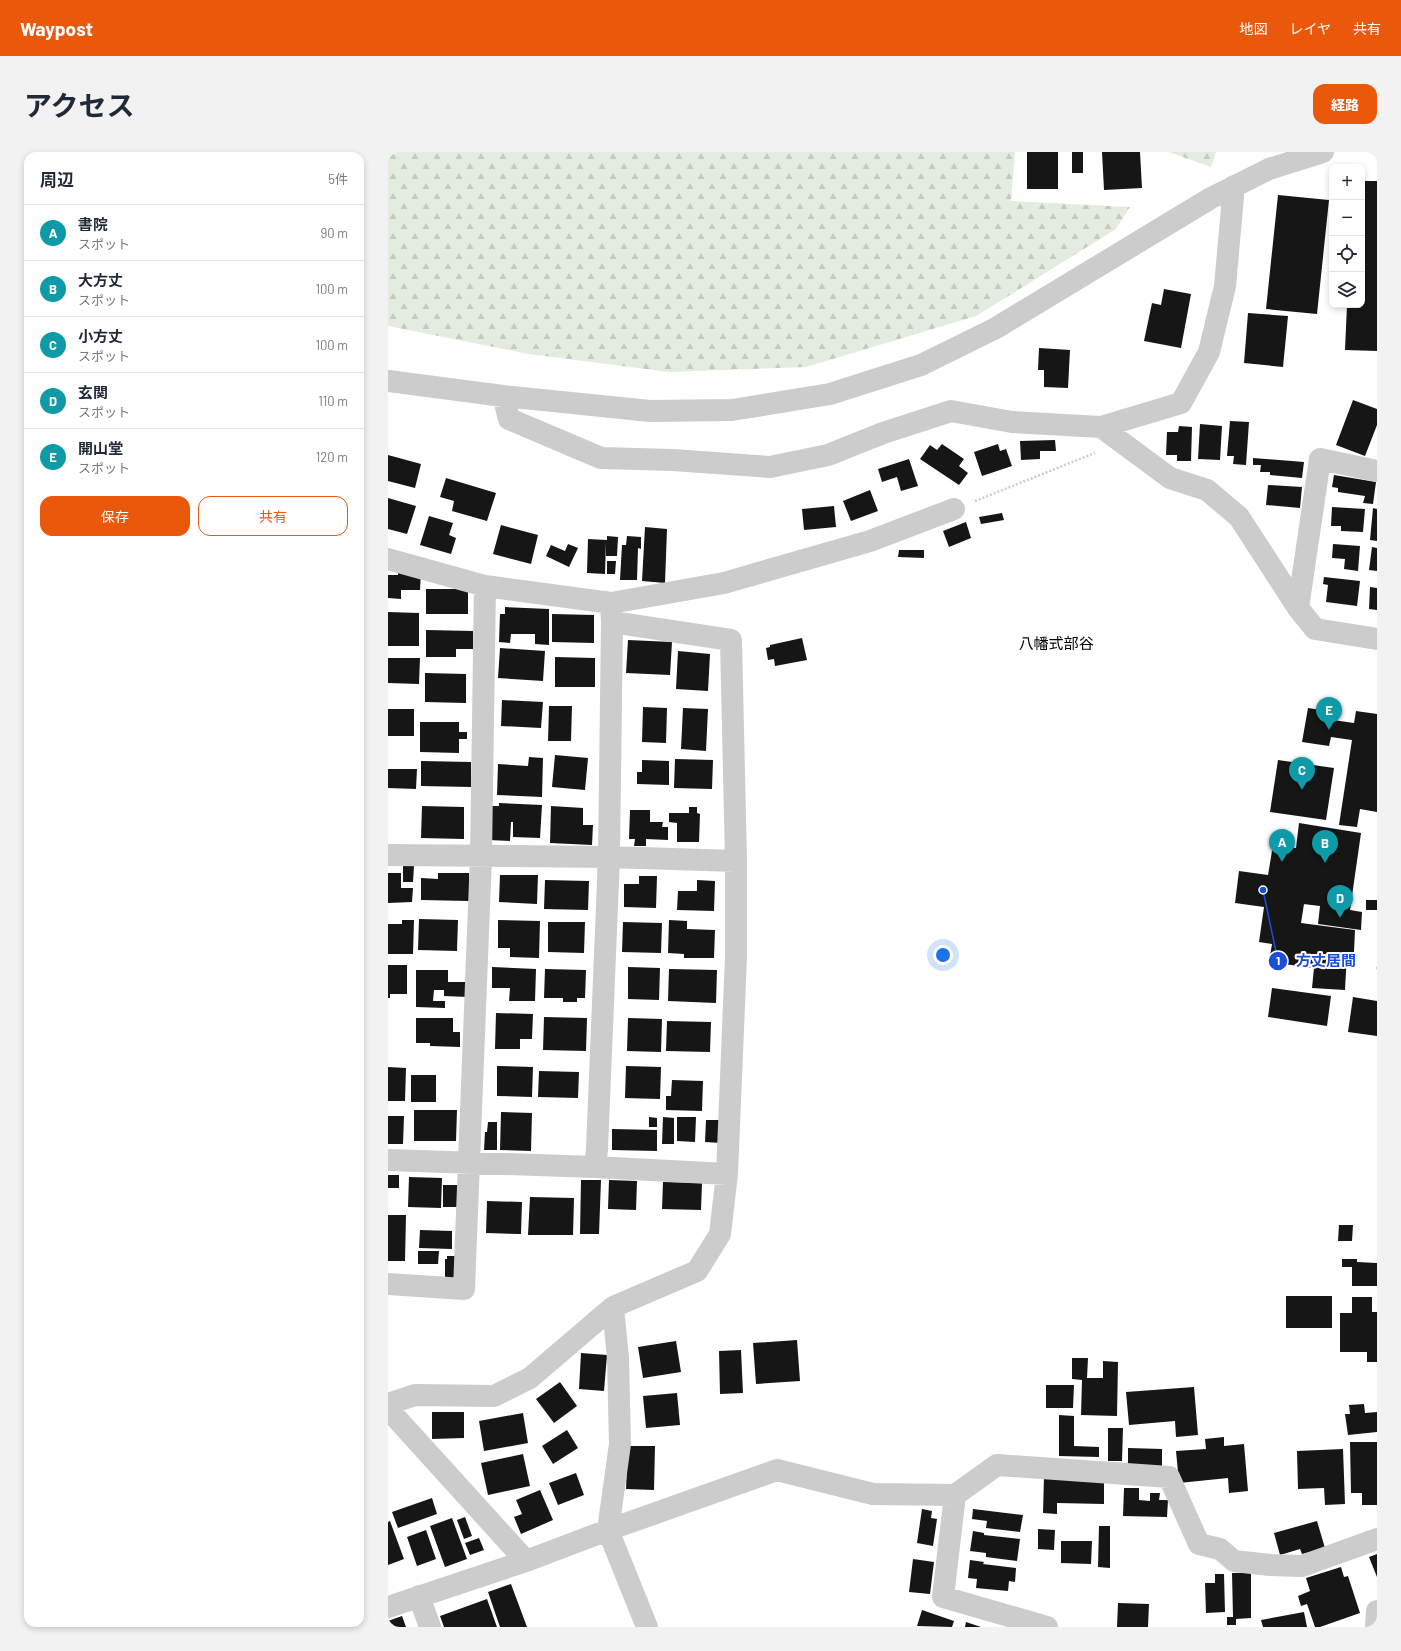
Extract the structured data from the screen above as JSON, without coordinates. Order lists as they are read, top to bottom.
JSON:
{
  "districts": ["八幡式部谷"],
  "places": ["方丈居間"],
  "page": {
    "header": "Waypost",
    "nav": ["地図", "レイヤ", "共有"],
    "title": "アクセス",
    "buttons": [
      "経路",
      ["保存", "共有"]
    ],
    "heading": ["周辺", "5件"],
    "map_buttons": ["+", "−"],
    "list": [
      {
        "mark": "A",
        "name": "書院",
        "note": "スポット",
        "value": "90 m"
      },
      {
        "mark": "B",
        "name": "大方丈",
        "note": "スポット",
        "value": "100 m"
      },
      {
        "mark": "C",
        "name": "小方丈",
        "note": "スポット",
        "value": "100 m"
      },
      {
        "mark": "D",
        "name": "玄関",
        "note": "スポット",
        "value": "110 m"
      },
      {
        "mark": "E",
        "name": "開山堂",
        "note": "スポット",
        "value": "120 m"
      }
    ],
    "pins": [
      "E",
      "C",
      "A",
      "B",
      "D"
    ]
  }
}
